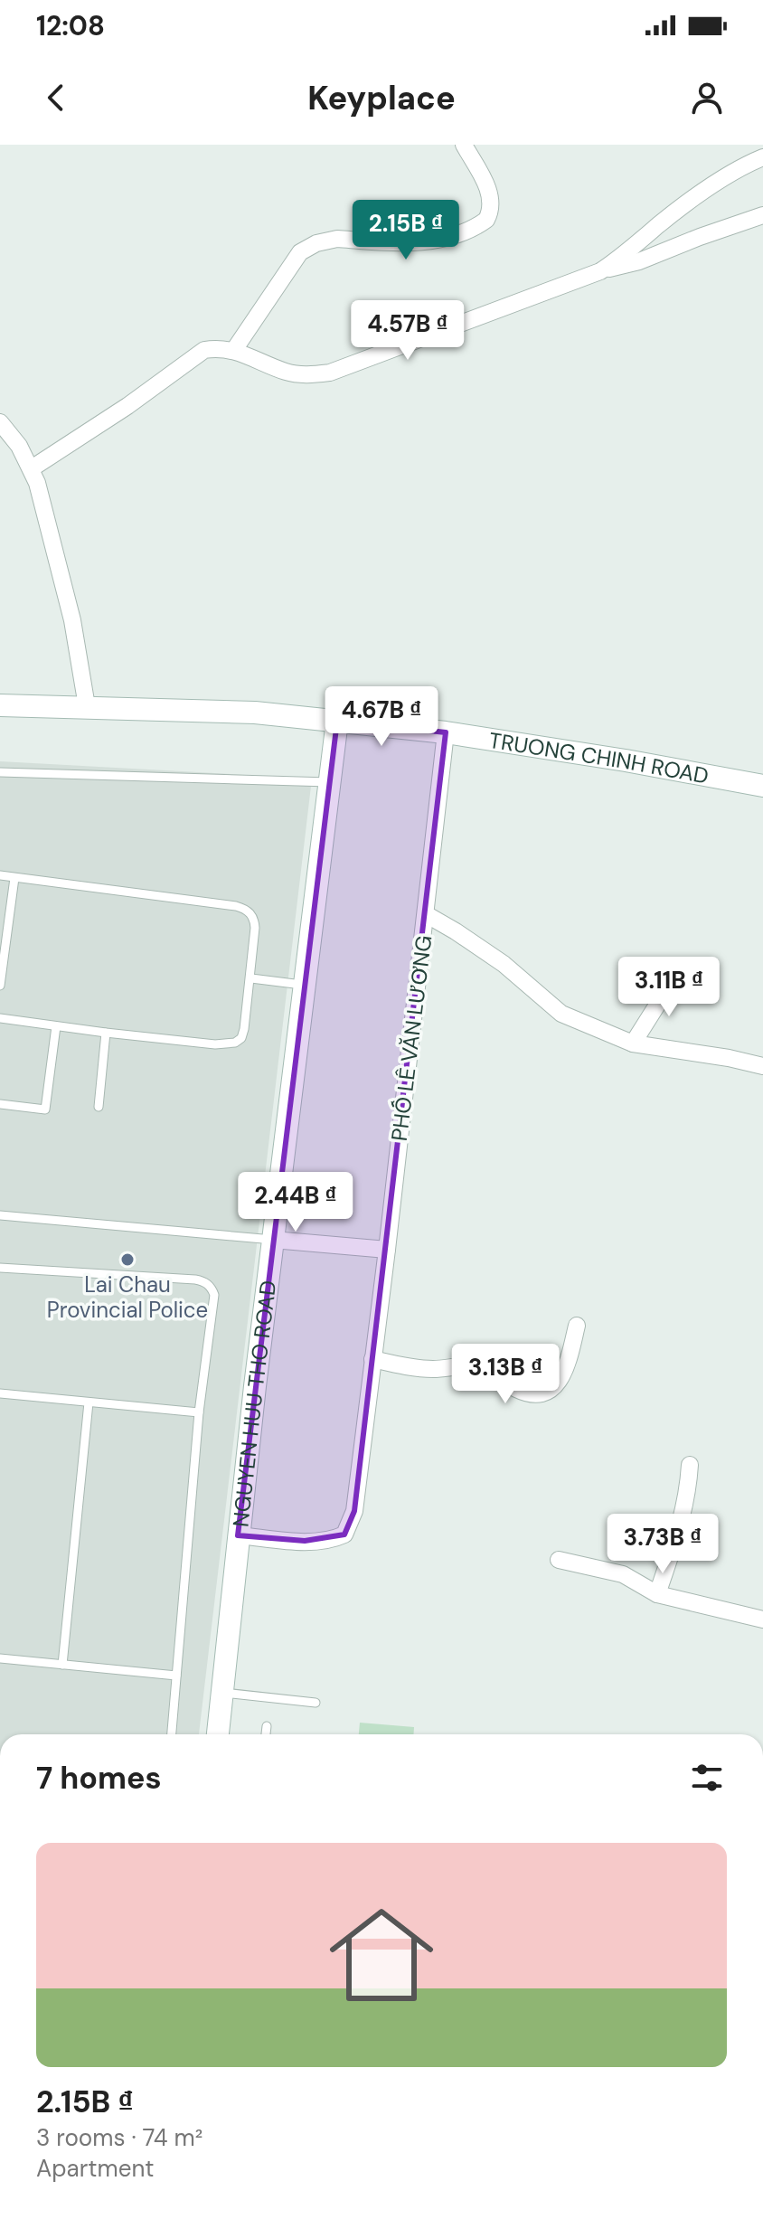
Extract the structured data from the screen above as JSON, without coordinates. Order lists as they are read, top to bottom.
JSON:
{
  "streets": {
    "street": ["TRUONG CHINH ROAD", "PHỐ LÊ VĂN LƯƠNG", "NGUYEN HUU THO ROAD"]
  },
  "crossings": [
    ["TRUONG CHINH ROAD", "PHỐ LÊ VĂN LƯƠNG"],
    ["TRUONG CHINH ROAD", "NGUYEN HUU THO ROAD"],
    ["PHỐ LÊ VĂN LƯƠNG", "NGUYEN HUU THO ROAD"]
  ],
  "places": ["Lai Chau Provincial Police"],
  "page": {
    "status": "12:08",
    "header": "Keyplace",
    "price": [
      "2.15B ₫",
      "4.57B ₫",
      "4.67B ₫",
      "3.11B ₫",
      "2.44B ₫",
      "3.13B ₫",
      "3.73B ₫"
    ],
    "heading": "7 homes",
    "list": [
      {
        "name": "2.15B ₫",
        "note": "3 rooms · 74 m² · Apartment"
      }
    ]
  }
}
